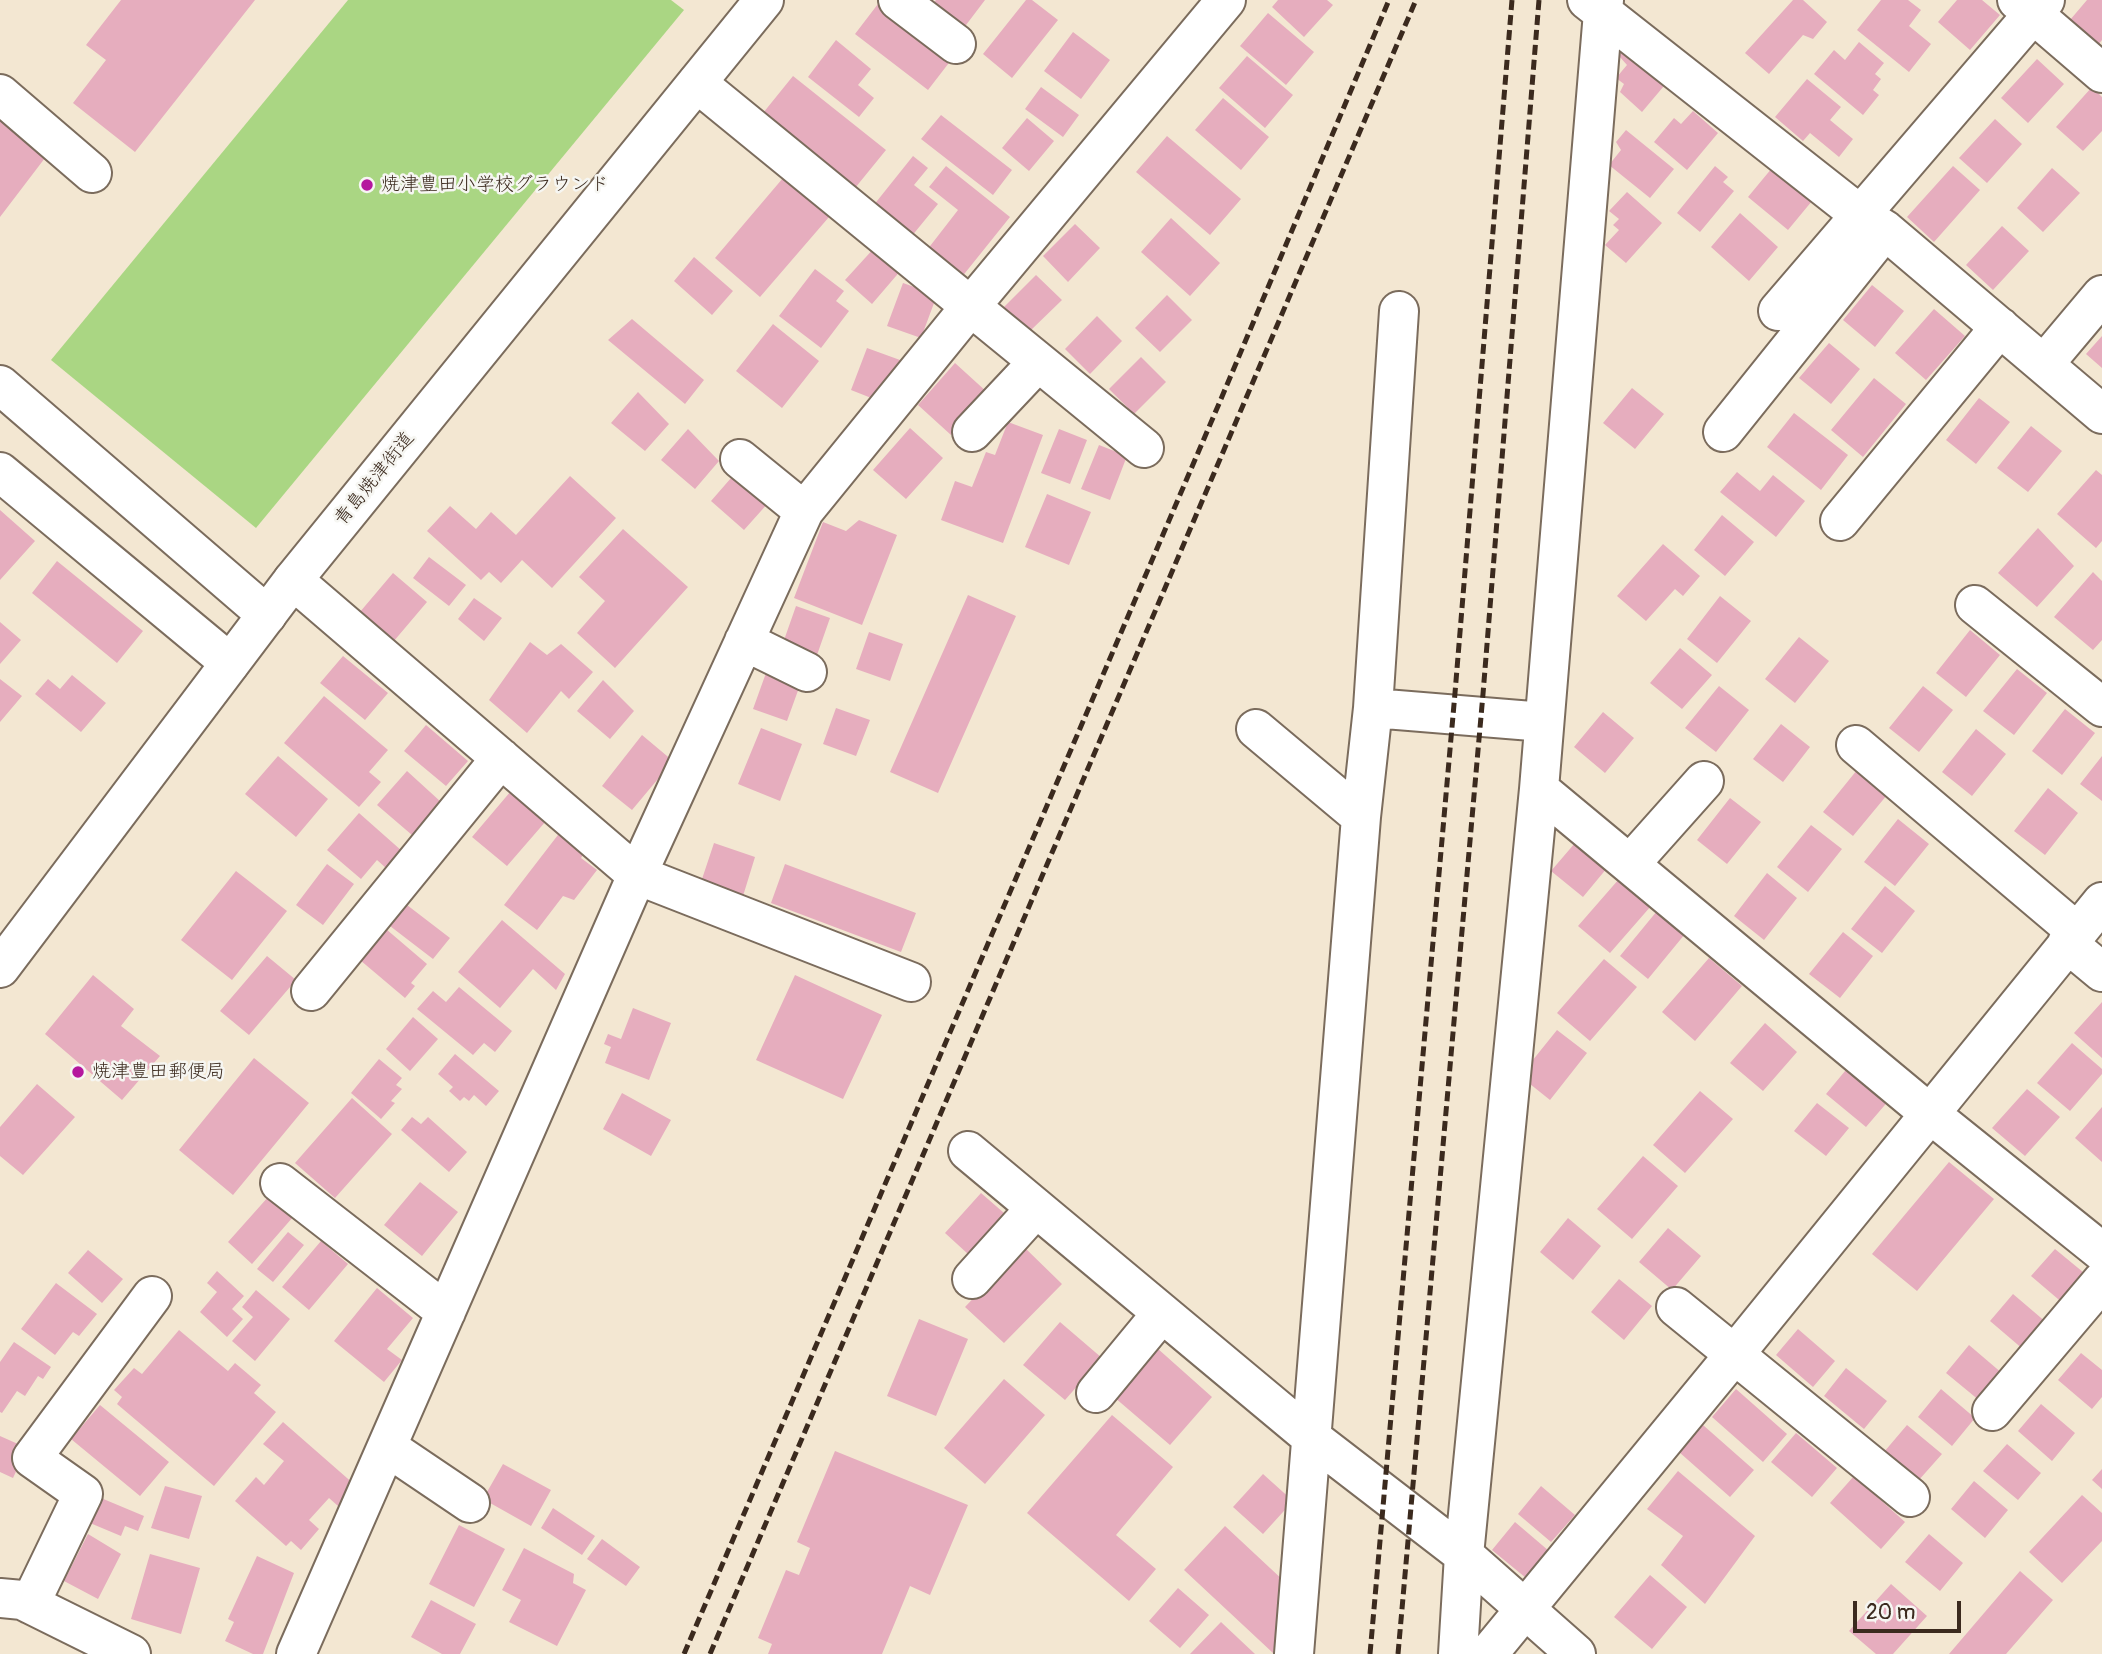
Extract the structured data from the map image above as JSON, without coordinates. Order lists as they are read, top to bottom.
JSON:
{
  "streets": {
    "street": ["青島焼津街道"]
  },
  "places": ["焼津豊田小学校グラウンド", "焼津豊田郵便局"],
  "scale_bar": "20 m"
}
